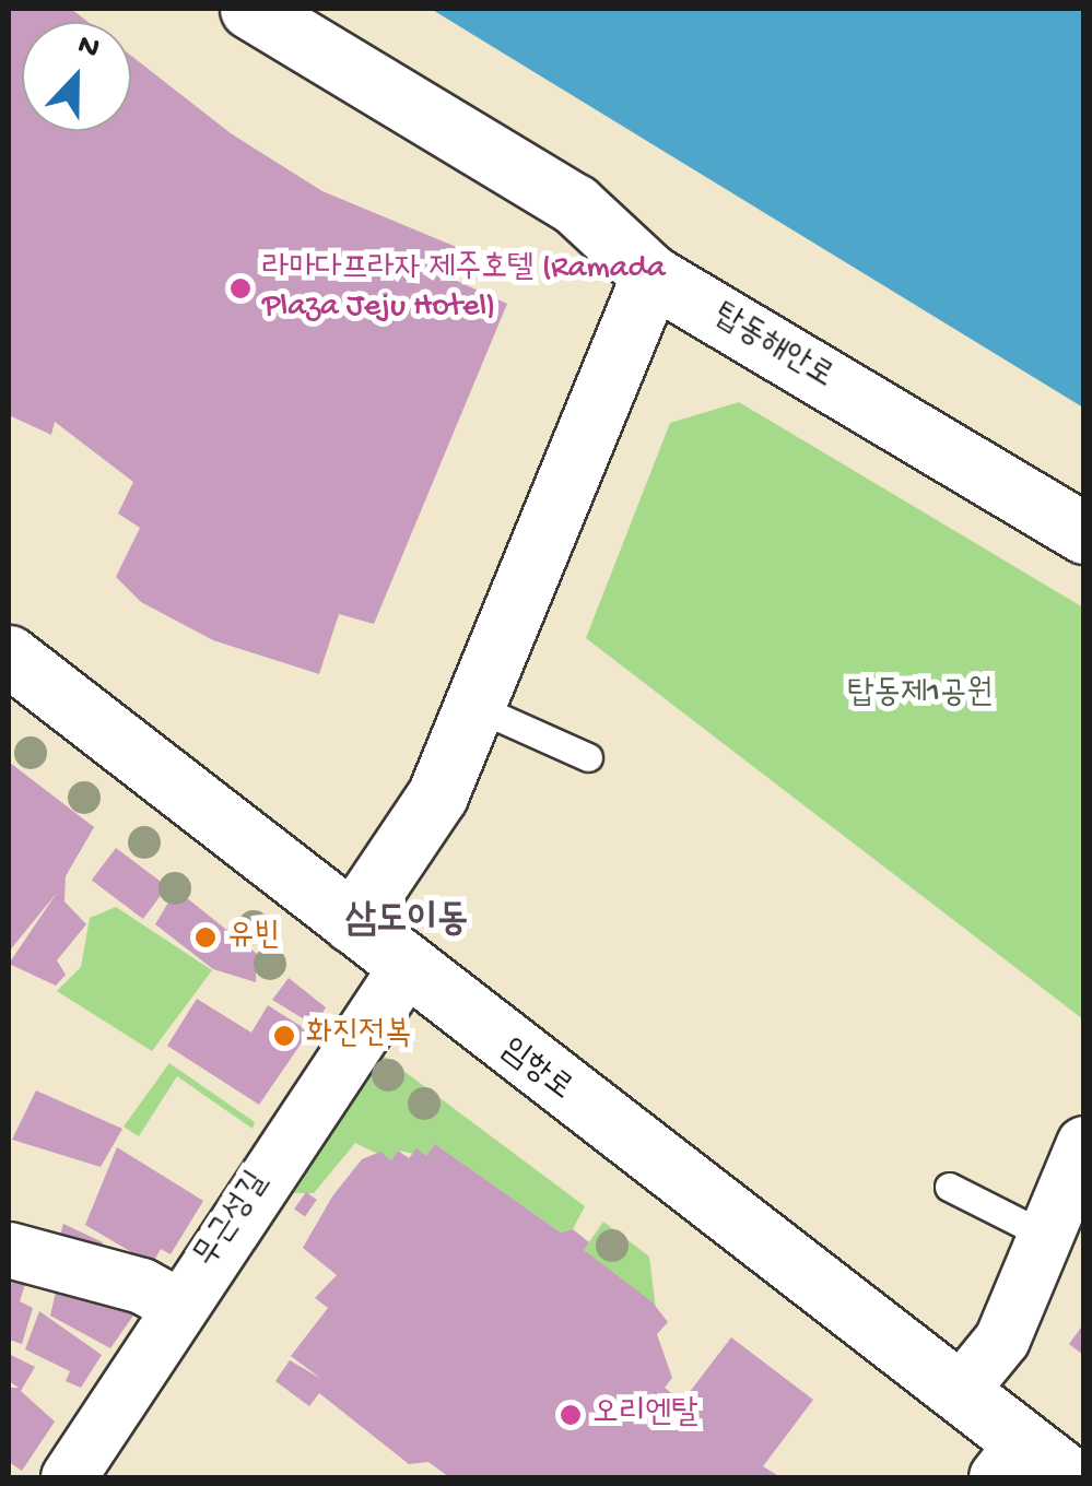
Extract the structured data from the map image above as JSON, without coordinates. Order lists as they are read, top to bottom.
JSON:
{
  "streets": {
    "street": ["탑동해안로", "임항로", "무근성길"]
  },
  "crossings": [
    ["임항로", "무근성길"]
  ],
  "districts": ["삼도이동"],
  "parks": ["탑동제1공원"],
  "places": [
    "라마다프라자 제주호텔 (Ramada Plaza Jeju Hotel)",
    "유빈",
    "화진전복",
    "오리엔탈"
  ],
  "north": "top"
}
